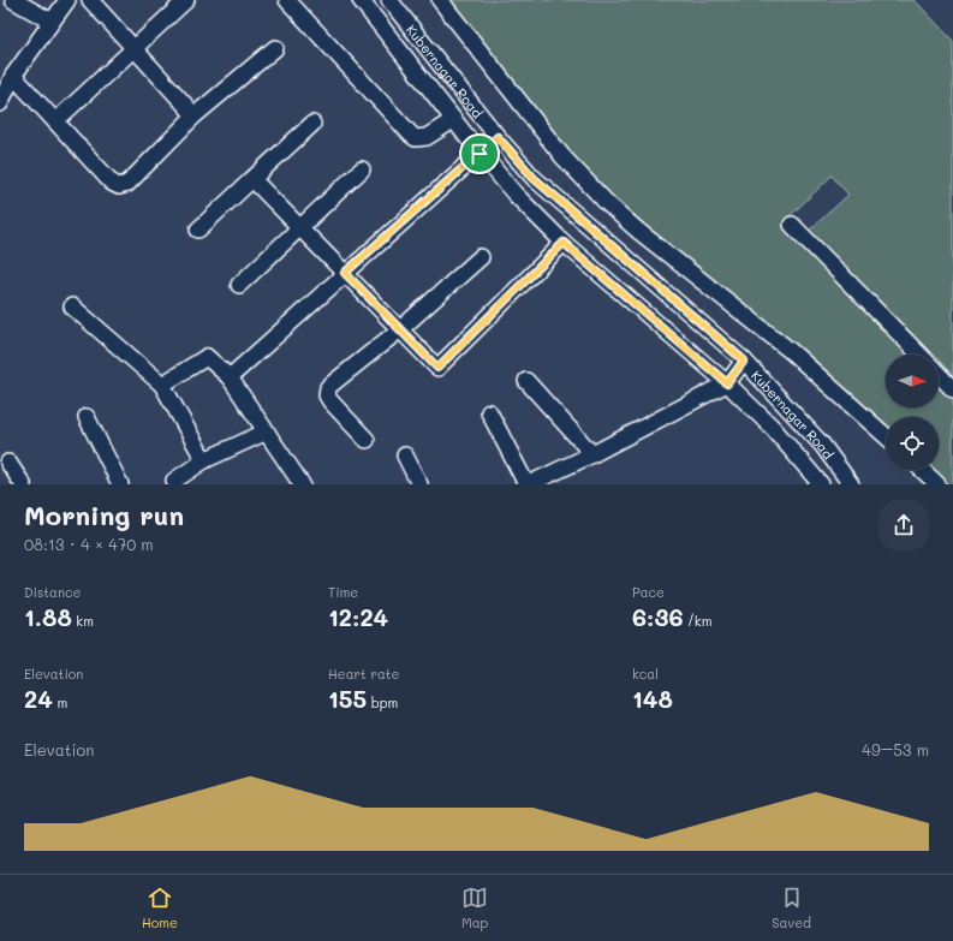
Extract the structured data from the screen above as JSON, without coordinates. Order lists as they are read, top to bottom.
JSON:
{
  "streets": {
    "street": ["Kubernagar Road"]
  },
  "north": "right",
  "page": {
    "heading": ["Morning run", "08:13 · 4 × 470 m"],
    "stats": [
      ["Distance", "1.88 km"],
      ["Time", "12:24"],
      ["Pace", "6:36 /km"],
      ["Elevation", "24 m"],
      ["Heart rate", "155 bpm"],
      ["kcal", "148"]
    ],
    "chart": ["Elevation", "49–53 m"],
    "tabs": ["Home", "Map", "Saved"]
  }
}
